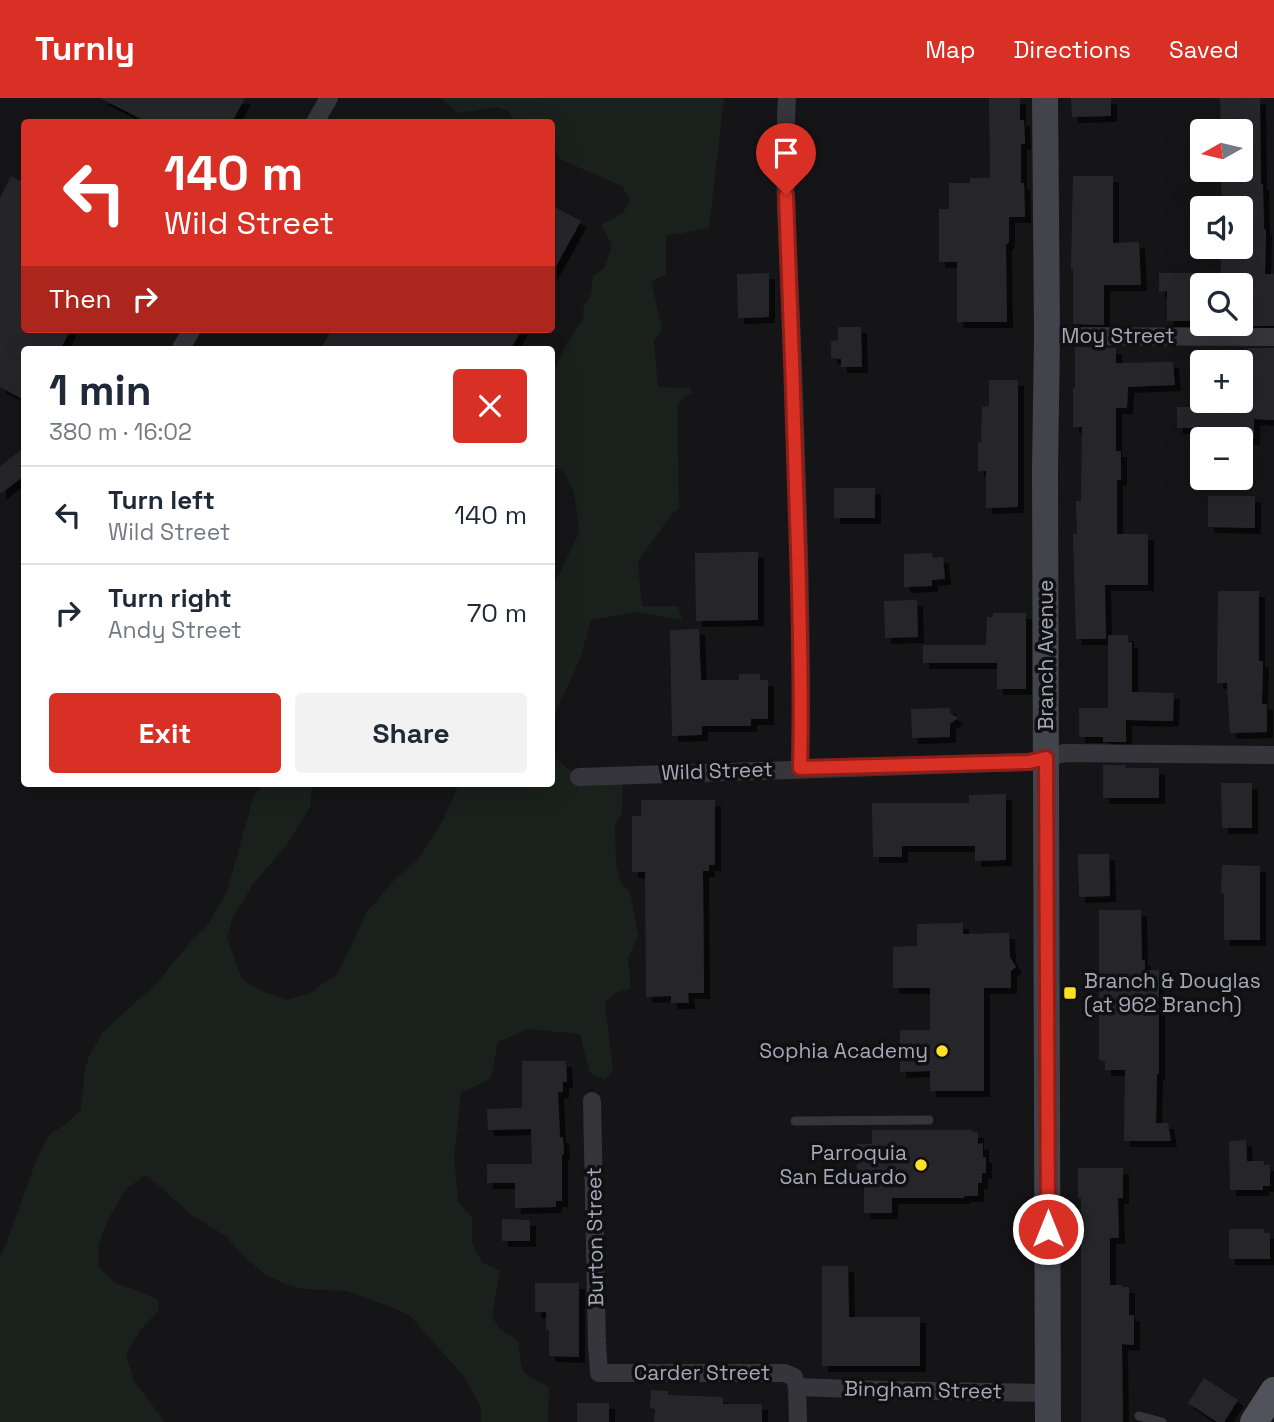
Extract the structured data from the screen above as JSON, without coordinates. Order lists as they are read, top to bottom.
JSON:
{
  "streets": {
    "main road": ["Branch Avenue"],
    "street": [
      "Moy Street",
      "Wild Street",
      "Burton Street",
      "Carder Street",
      "Bingham Street"
    ]
  },
  "crossings": [
    ["Moy Street", "Branch Avenue"],
    ["Branch Avenue", "Wild Street"],
    ["Branch Avenue", "Bingham Street"],
    ["Burton Street", "Carder Street"],
    ["Carder Street", "Bingham Street"]
  ],
  "places": {
    "transit": ["Branch & Douglas (at 962 Branch)"],
    "other": ["Sophia Academy", "Parroquia San Eduardo"]
  },
  "north": "left",
  "page": {
    "header": "Turnly",
    "nav": ["Map", "Directions", "Saved"],
    "map_buttons": ["+", "−"],
    "turn": ["140 m", "Wild Street"],
    "then": "Then",
    "heading": ["1 min", "380 m · 16:02"],
    "list": [
      {
        "name": "Turn left",
        "note": "Wild Street",
        "value": "140 m"
      },
      {
        "name": "Turn right",
        "note": "Andy Street",
        "value": "70 m"
      }
    ],
    "buttons": ["Exit", "Share"]
  }
}
